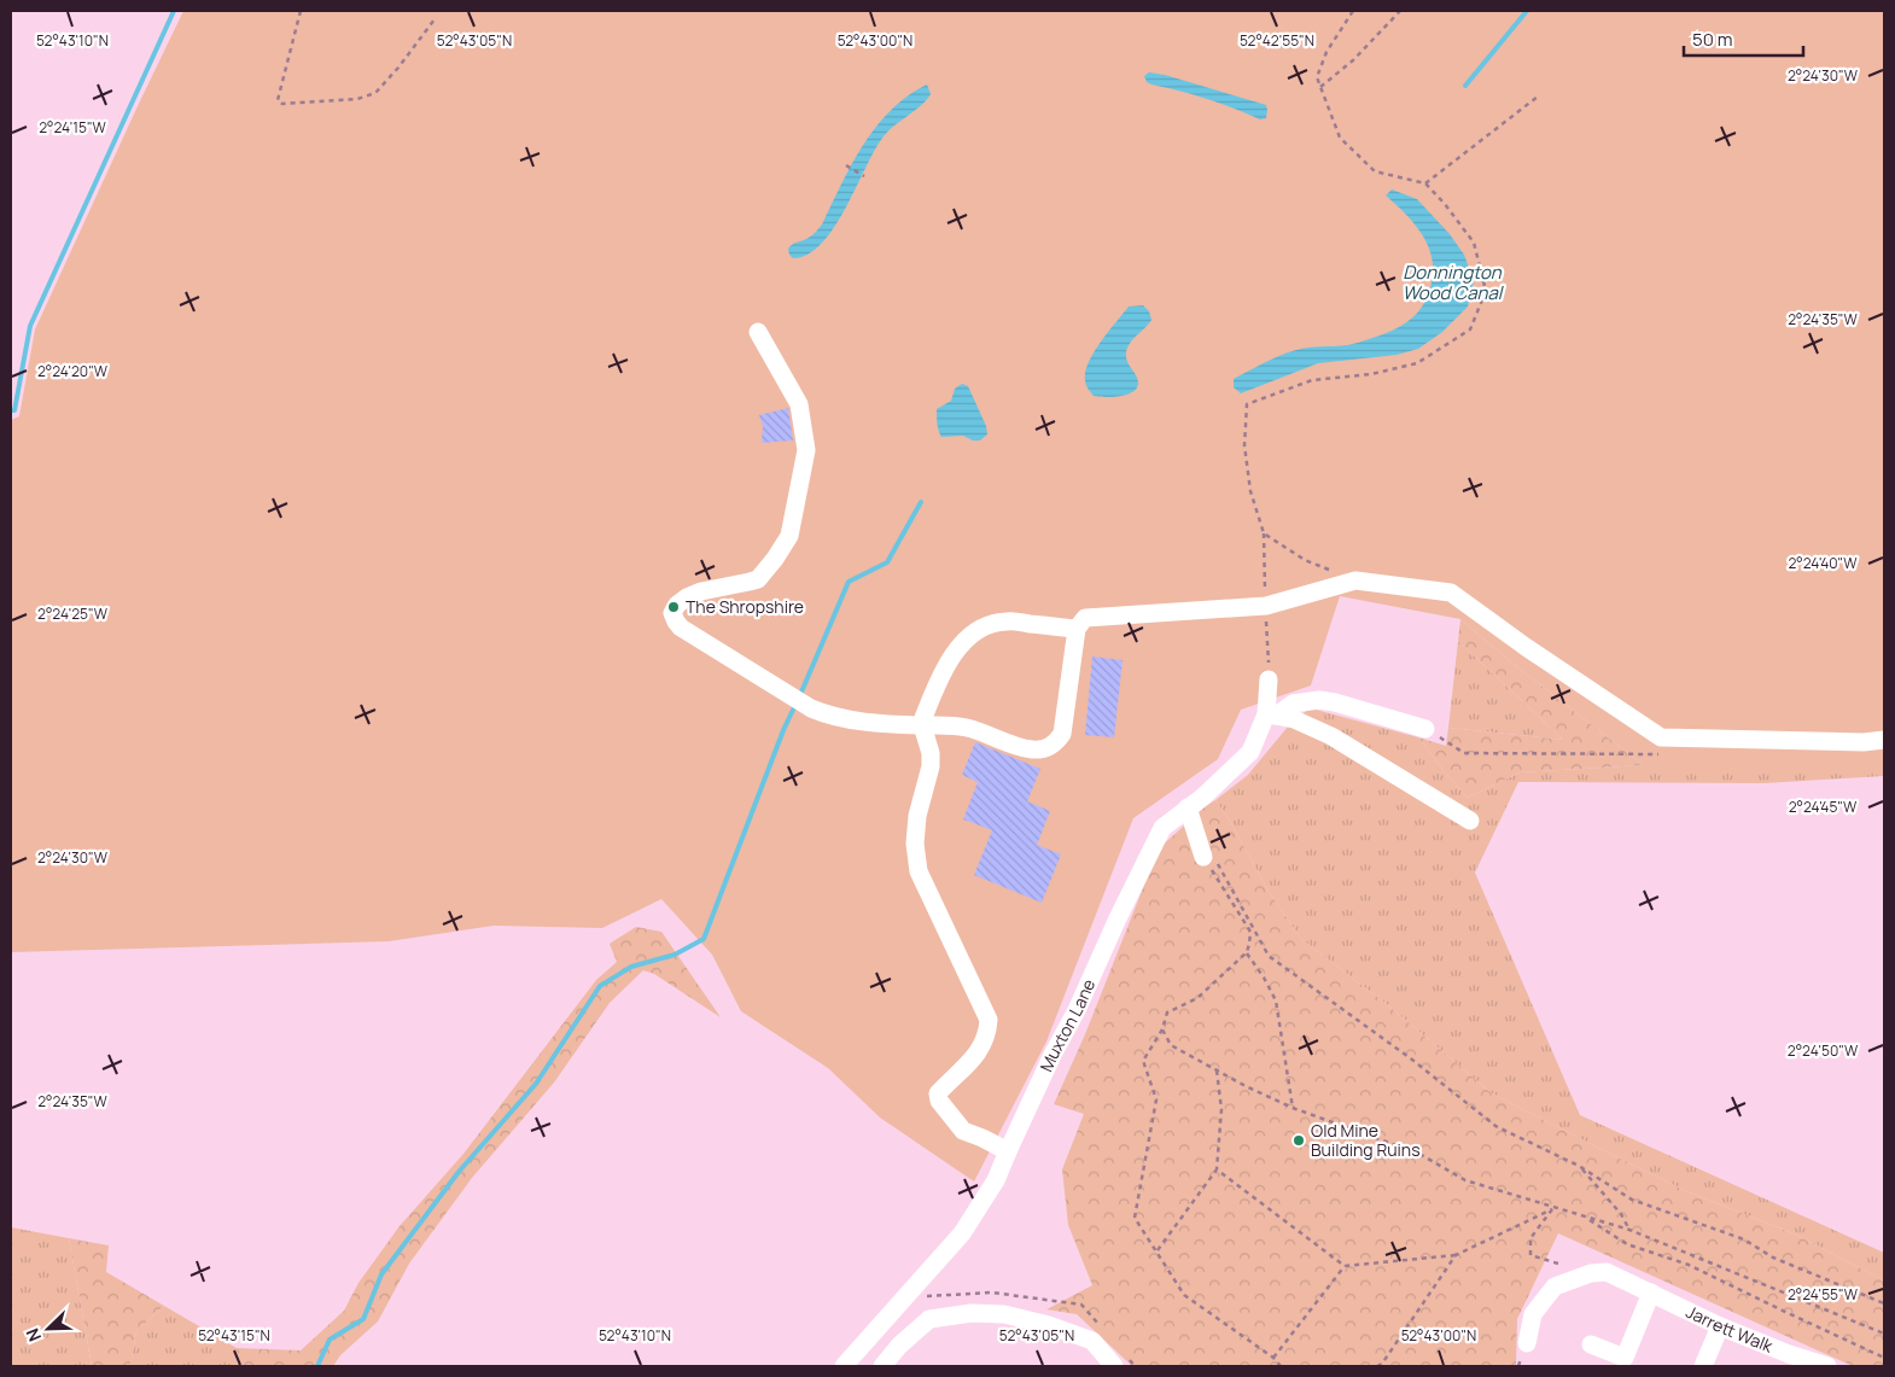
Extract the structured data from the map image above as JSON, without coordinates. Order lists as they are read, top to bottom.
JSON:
{
  "streets": {
    "street": ["Muxton Lane", "Jarrett Walk"]
  },
  "water": ["Donnington Wood Canal"],
  "places": ["The Shropshire", "Old Mine Building Ruins"],
  "scale_bar": "50 m",
  "north": "bottom left",
  "coordinates": [
    "52°43'10\"N",
    "52°43'05\"N",
    "52°43'00\"N",
    "52°42'55\"N",
    "2°24'30\"W",
    "2°24'15\"W",
    "2°24'35\"W",
    "2°24'20\"W",
    "2°24'40\"W",
    "2°24'25\"W",
    "2°24'45\"W",
    "2°24'50\"W",
    "2°24'55\"W",
    "52°43'15\"N"
  ]
}
